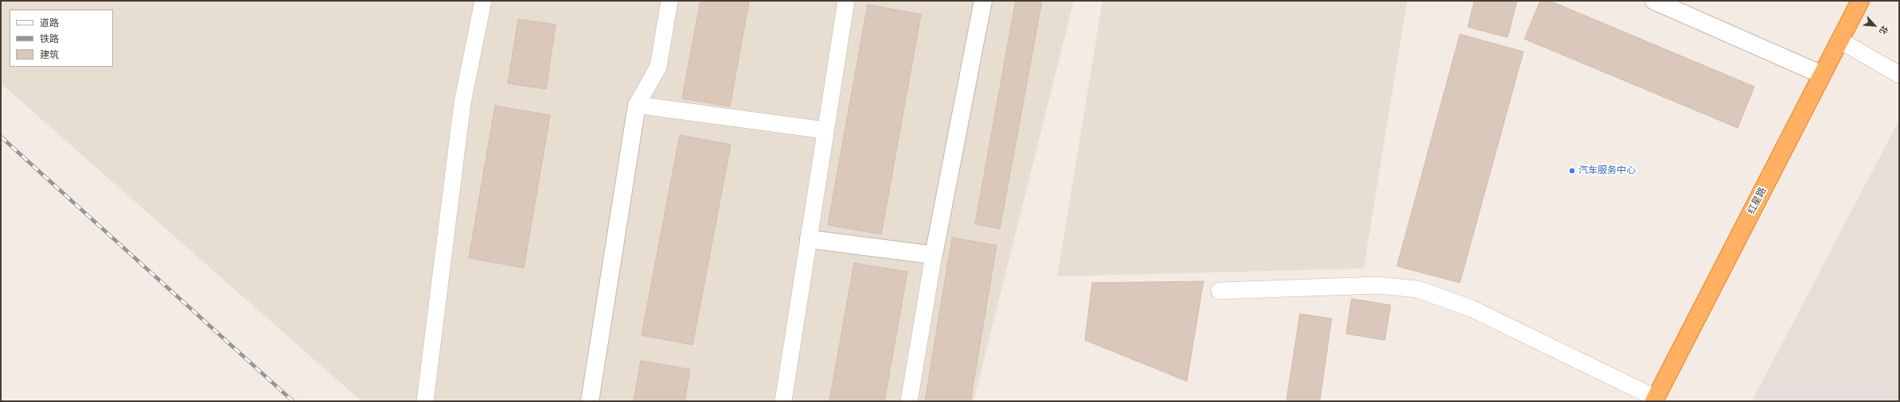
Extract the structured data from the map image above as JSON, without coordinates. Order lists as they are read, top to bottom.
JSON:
{
  "streets": {
    "highway": ["红星路"]
  },
  "places": ["汽车服务中心"],
  "legend": ["道路", "铁路", "建筑"],
  "north": "bottom right"
}
